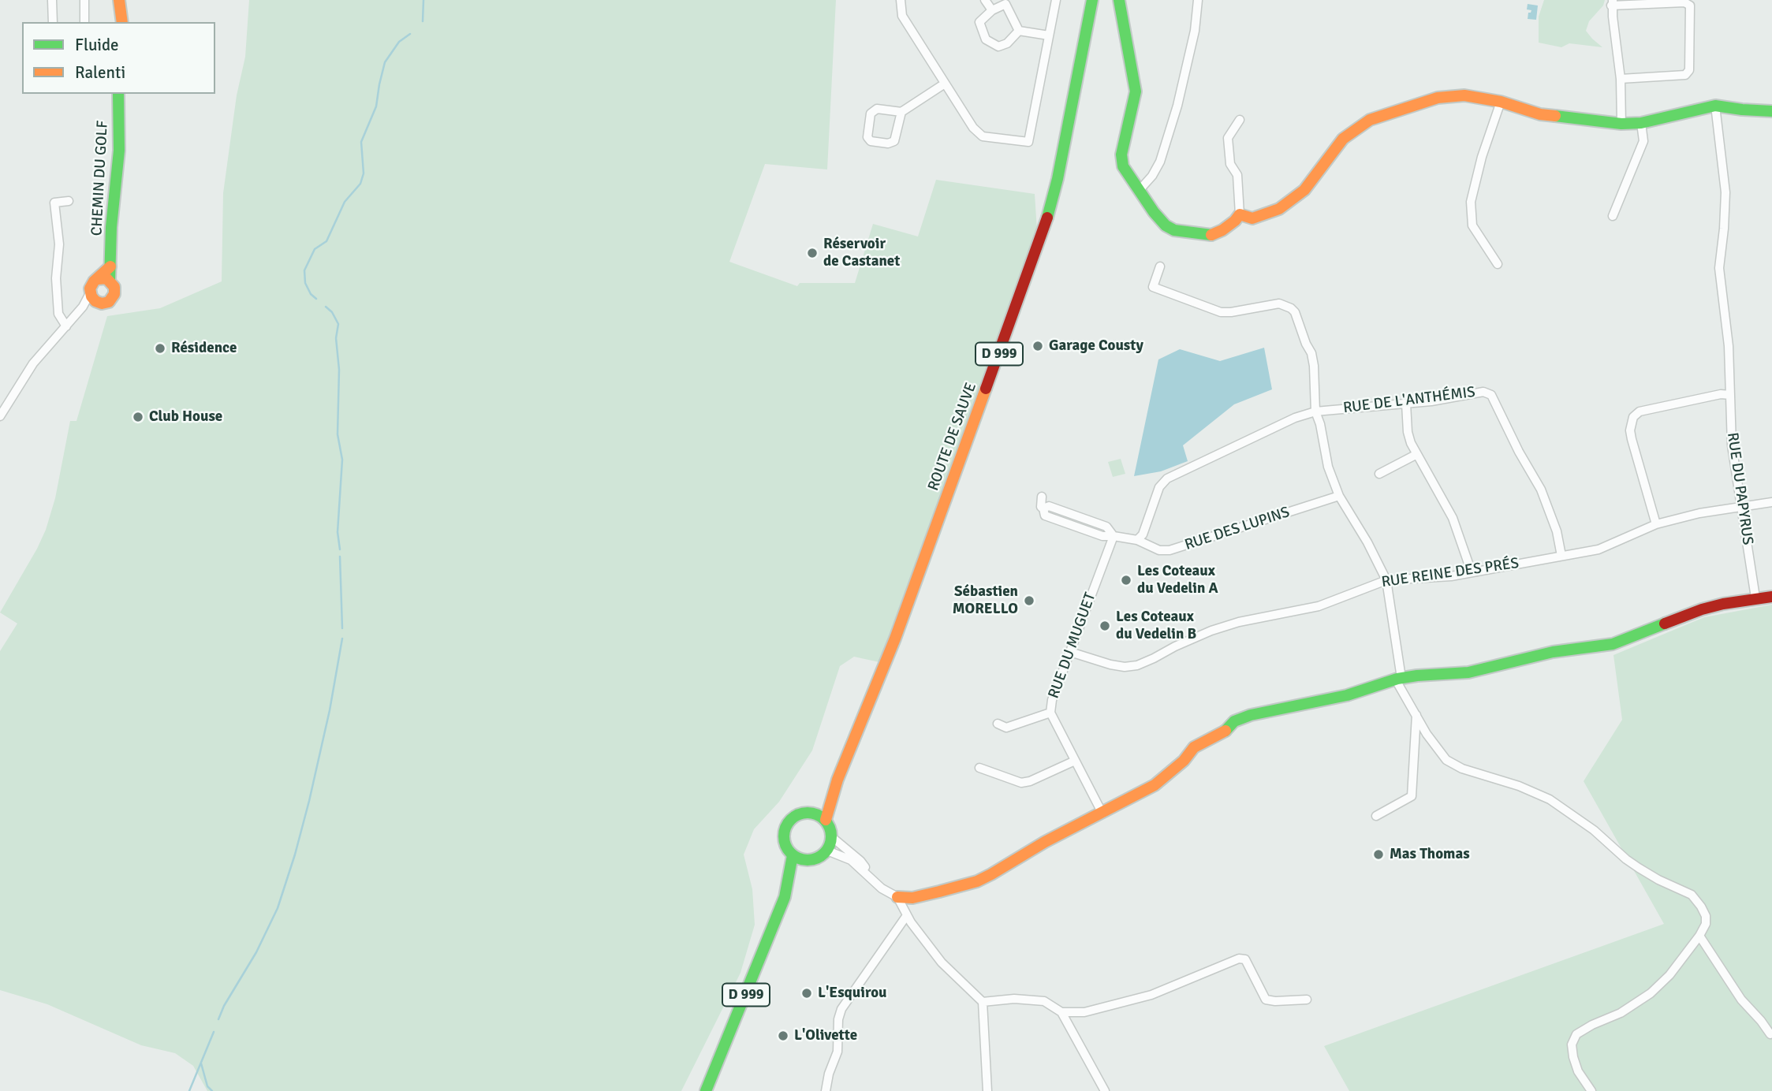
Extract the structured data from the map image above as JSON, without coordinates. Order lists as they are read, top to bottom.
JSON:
{
  "streets": {
    "street": [
      "CHEMIN DU GOLF",
      "D 999",
      "RUE DE L'ANTHÉMIS",
      "ROUTE DE SAUVE",
      "RUE DU PAPYRUS",
      "RUE DES LUPINS",
      "RUE REINE DES PRÉS",
      "RUE DU MUGUET"
    ]
  },
  "crossings": [
    ["D 999", "ROUTE DE SAUVE"],
    ["RUE DE L'ANTHÉMIS", "RUE DES LUPINS"],
    ["RUE DE L'ANTHÉMIS", "RUE REINE DES PRÉS"],
    ["RUE DU PAPYRUS", "RUE REINE DES PRÉS"],
    ["RUE DES LUPINS", "RUE DU MUGUET"],
    ["RUE REINE DES PRÉS", "RUE DU MUGUET"]
  ],
  "places": [
    "Réservoir de Castanet",
    "Garage Cousty",
    "Résidence",
    "Club House",
    "Les Coteaux du Vedelin A",
    "Sébastien MORELLO",
    "Les Coteaux du Vedelin B",
    "Mas Thomas",
    "L'Esquirou",
    "L'Olivette"
  ],
  "legend": ["Fluide", "Ralenti"]
}
